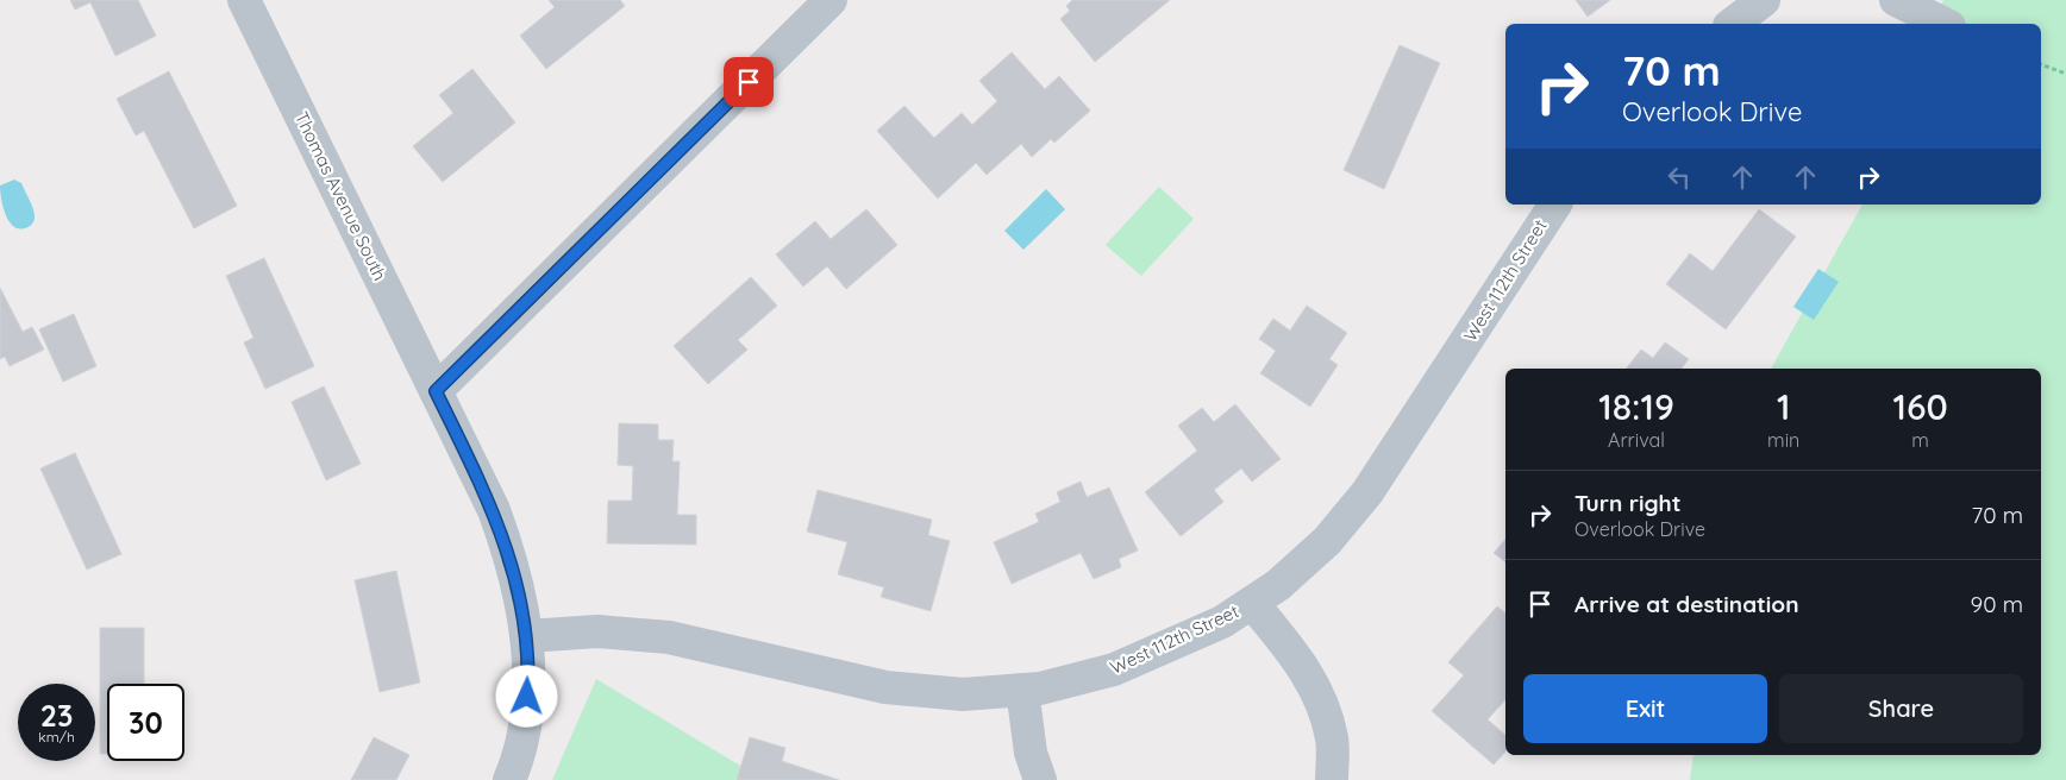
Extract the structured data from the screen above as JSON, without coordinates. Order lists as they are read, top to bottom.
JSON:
{
  "streets": {
    "street": ["Thomas Avenue South", "West 112th Street"]
  },
  "crossings": [
    ["Thomas Avenue South", "West 112th Street"]
  ],
  "page": {
    "turn": ["70 m", "Overlook Drive"],
    "eta": [
      "18:19",
      "Arrival",
      "1",
      "min",
      "160",
      "m"
    ],
    "list": [
      {
        "name": "Turn right",
        "note": "Overlook Drive",
        "value": "70 m"
      },
      {
        "name": "Arrive at destination",
        "value": "90 m"
      }
    ],
    "buttons": ["Exit", "Share"],
    "speed": "23 km/h",
    "limit": "30"
  }
}
